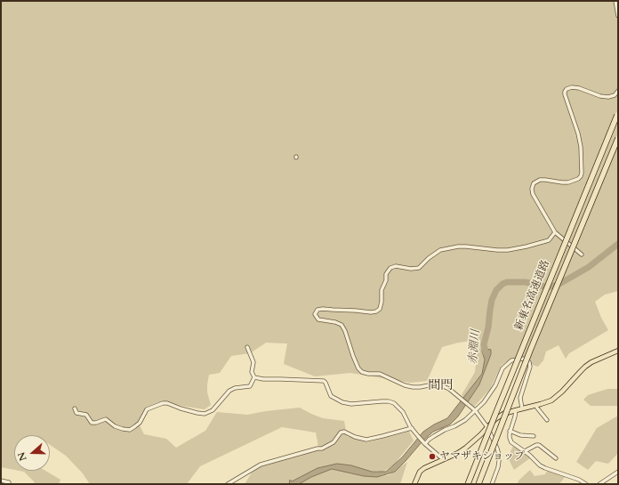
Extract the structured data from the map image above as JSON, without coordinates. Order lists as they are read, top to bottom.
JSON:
{
  "streets": {
    "highway": ["新東名高速道路"]
  },
  "districts": ["間門"],
  "water": ["赤淵川"],
  "places": ["ヤマザキショップ"],
  "north": "left"
}
